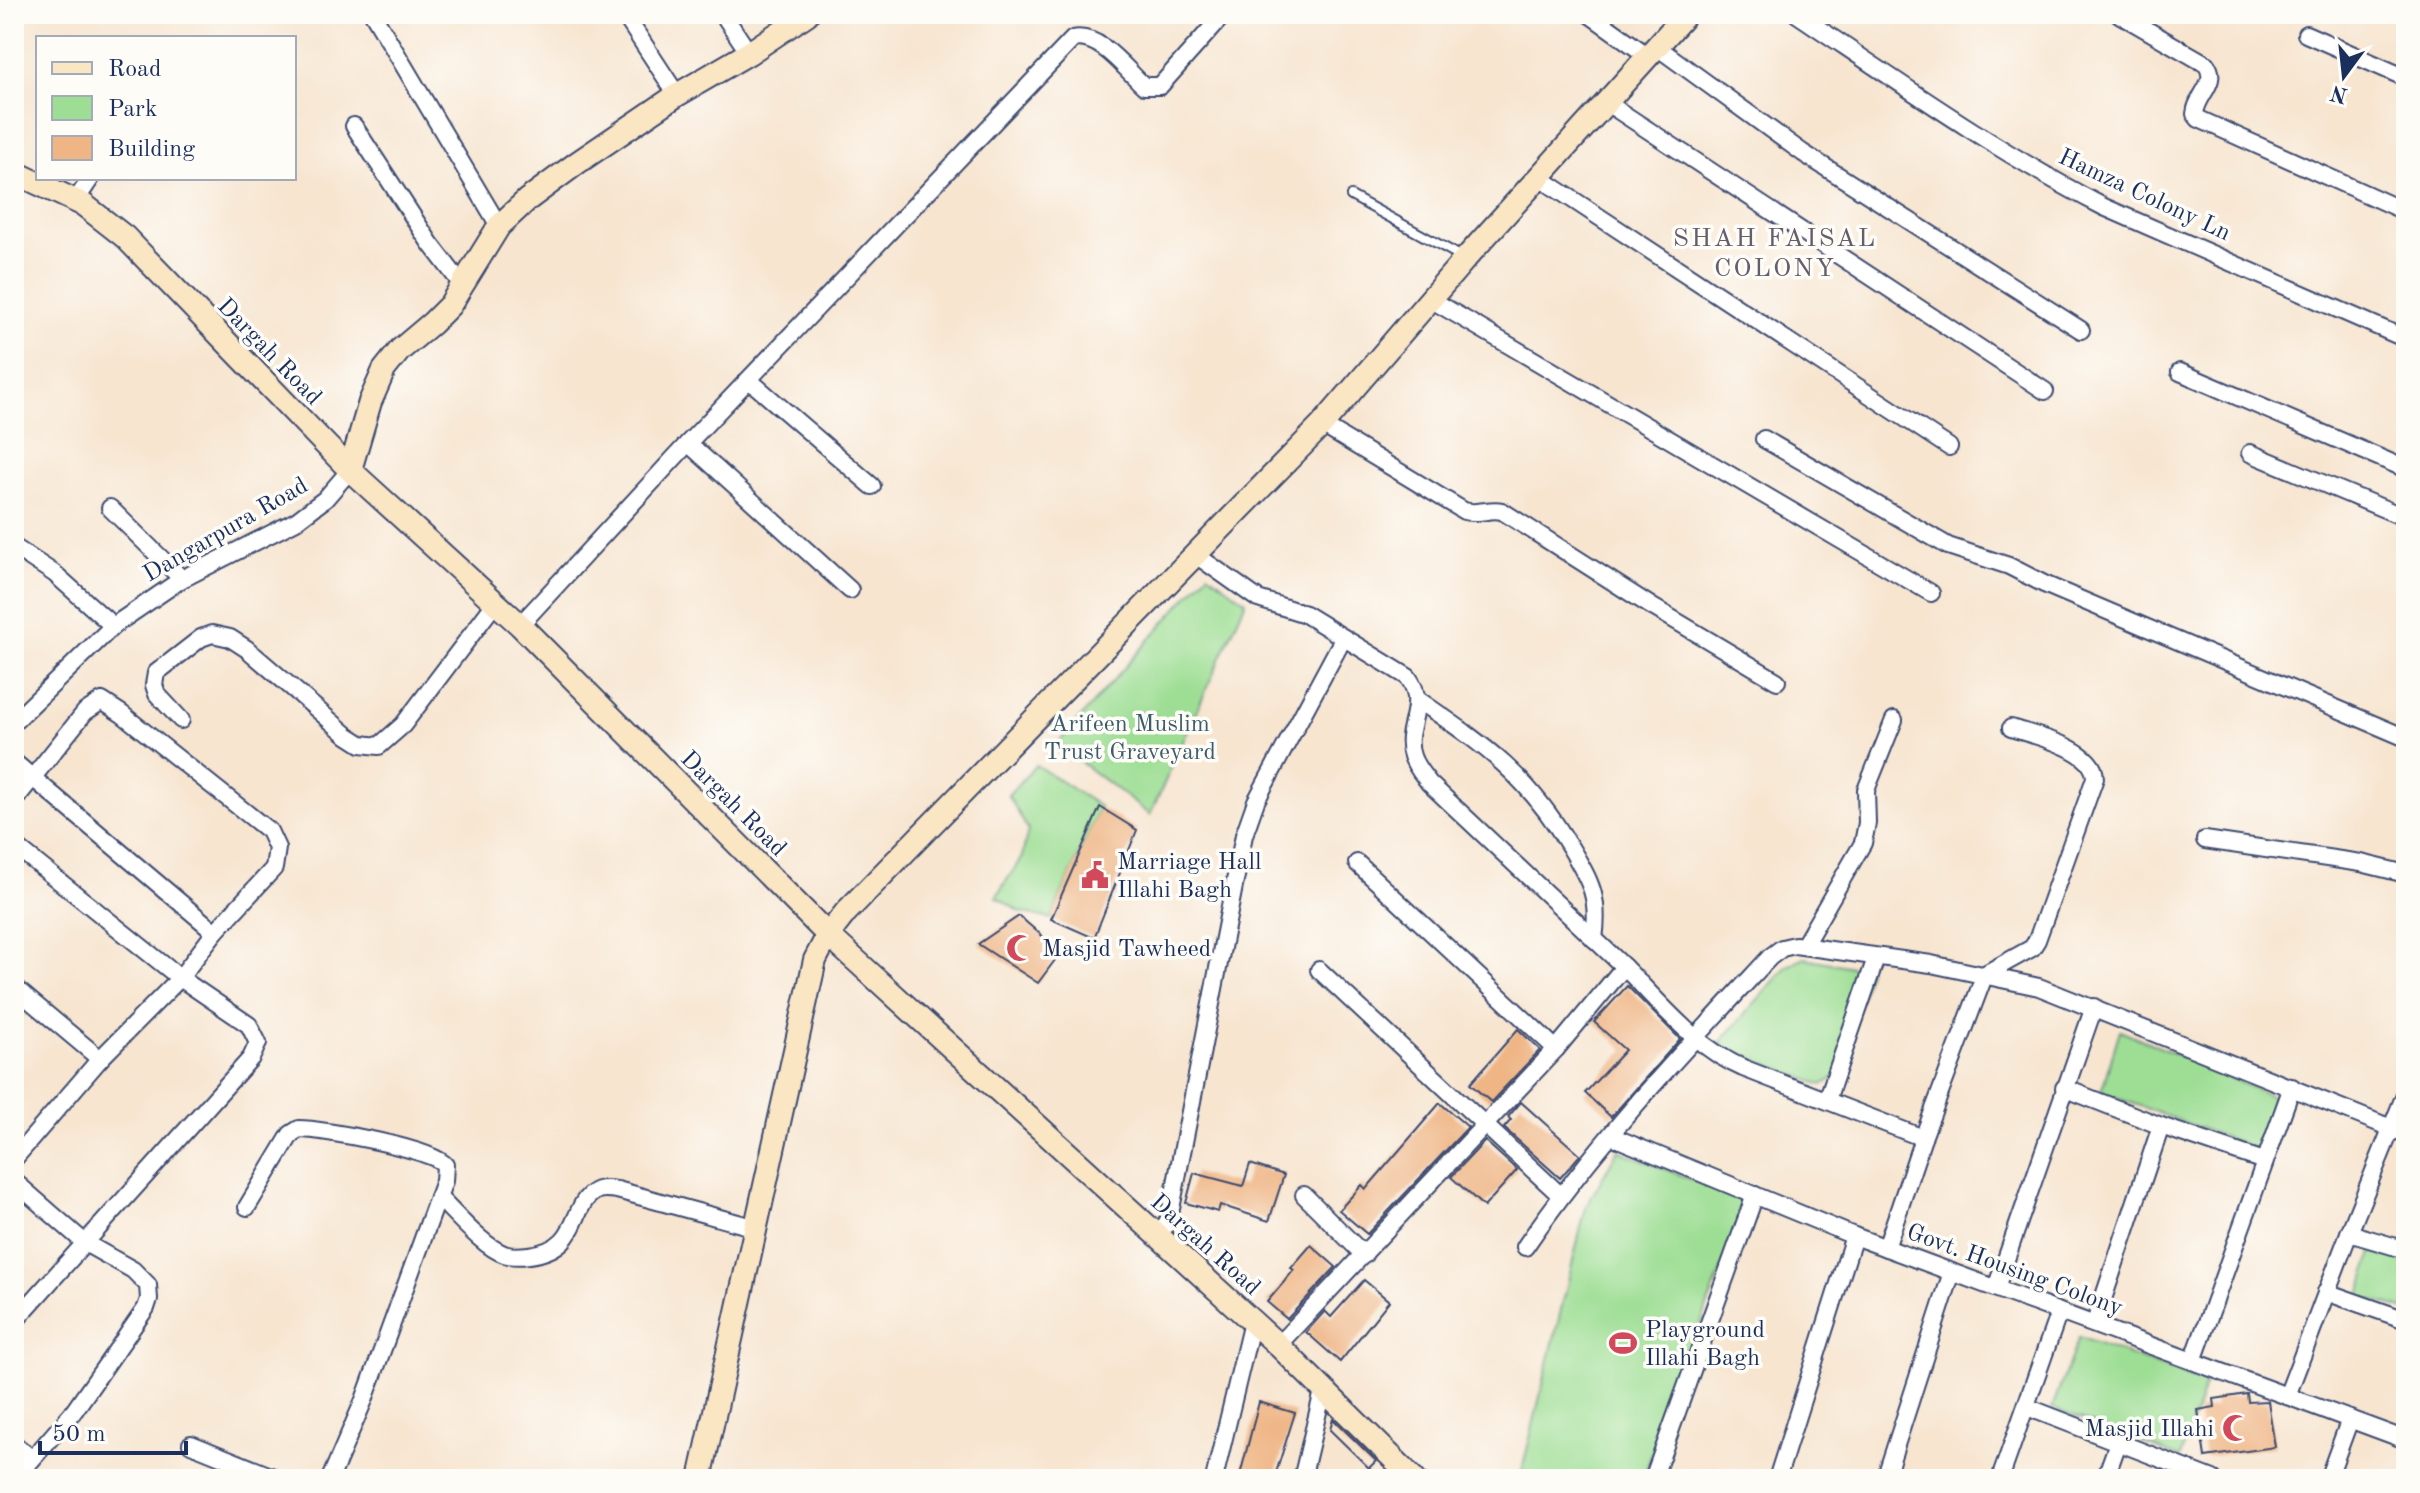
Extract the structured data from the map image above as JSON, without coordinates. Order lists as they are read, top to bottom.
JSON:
{
  "streets": {
    "street": [
      "Hamza Colony Ln",
      "Dargah Road",
      "Dangarpura Road",
      "Govt. Housing Colony"
    ]
  },
  "crossings": [
    ["Dargah Road", "Dangarpura Road"]
  ],
  "districts": ["SHAH FAISAL COLONY"],
  "parks": ["Arifeen Muslim Trust Graveyard"],
  "places": {
    "public building": ["Marriage Hall Illahi Bagh"],
    "mosque": ["Masjid Tawheed", "Masjid Illahi"],
    "sports": ["Playground Illahi Bagh"]
  },
  "legend": ["Road", "Park", "Building"],
  "scale_bar": "50 m",
  "north": "bottom"
}
